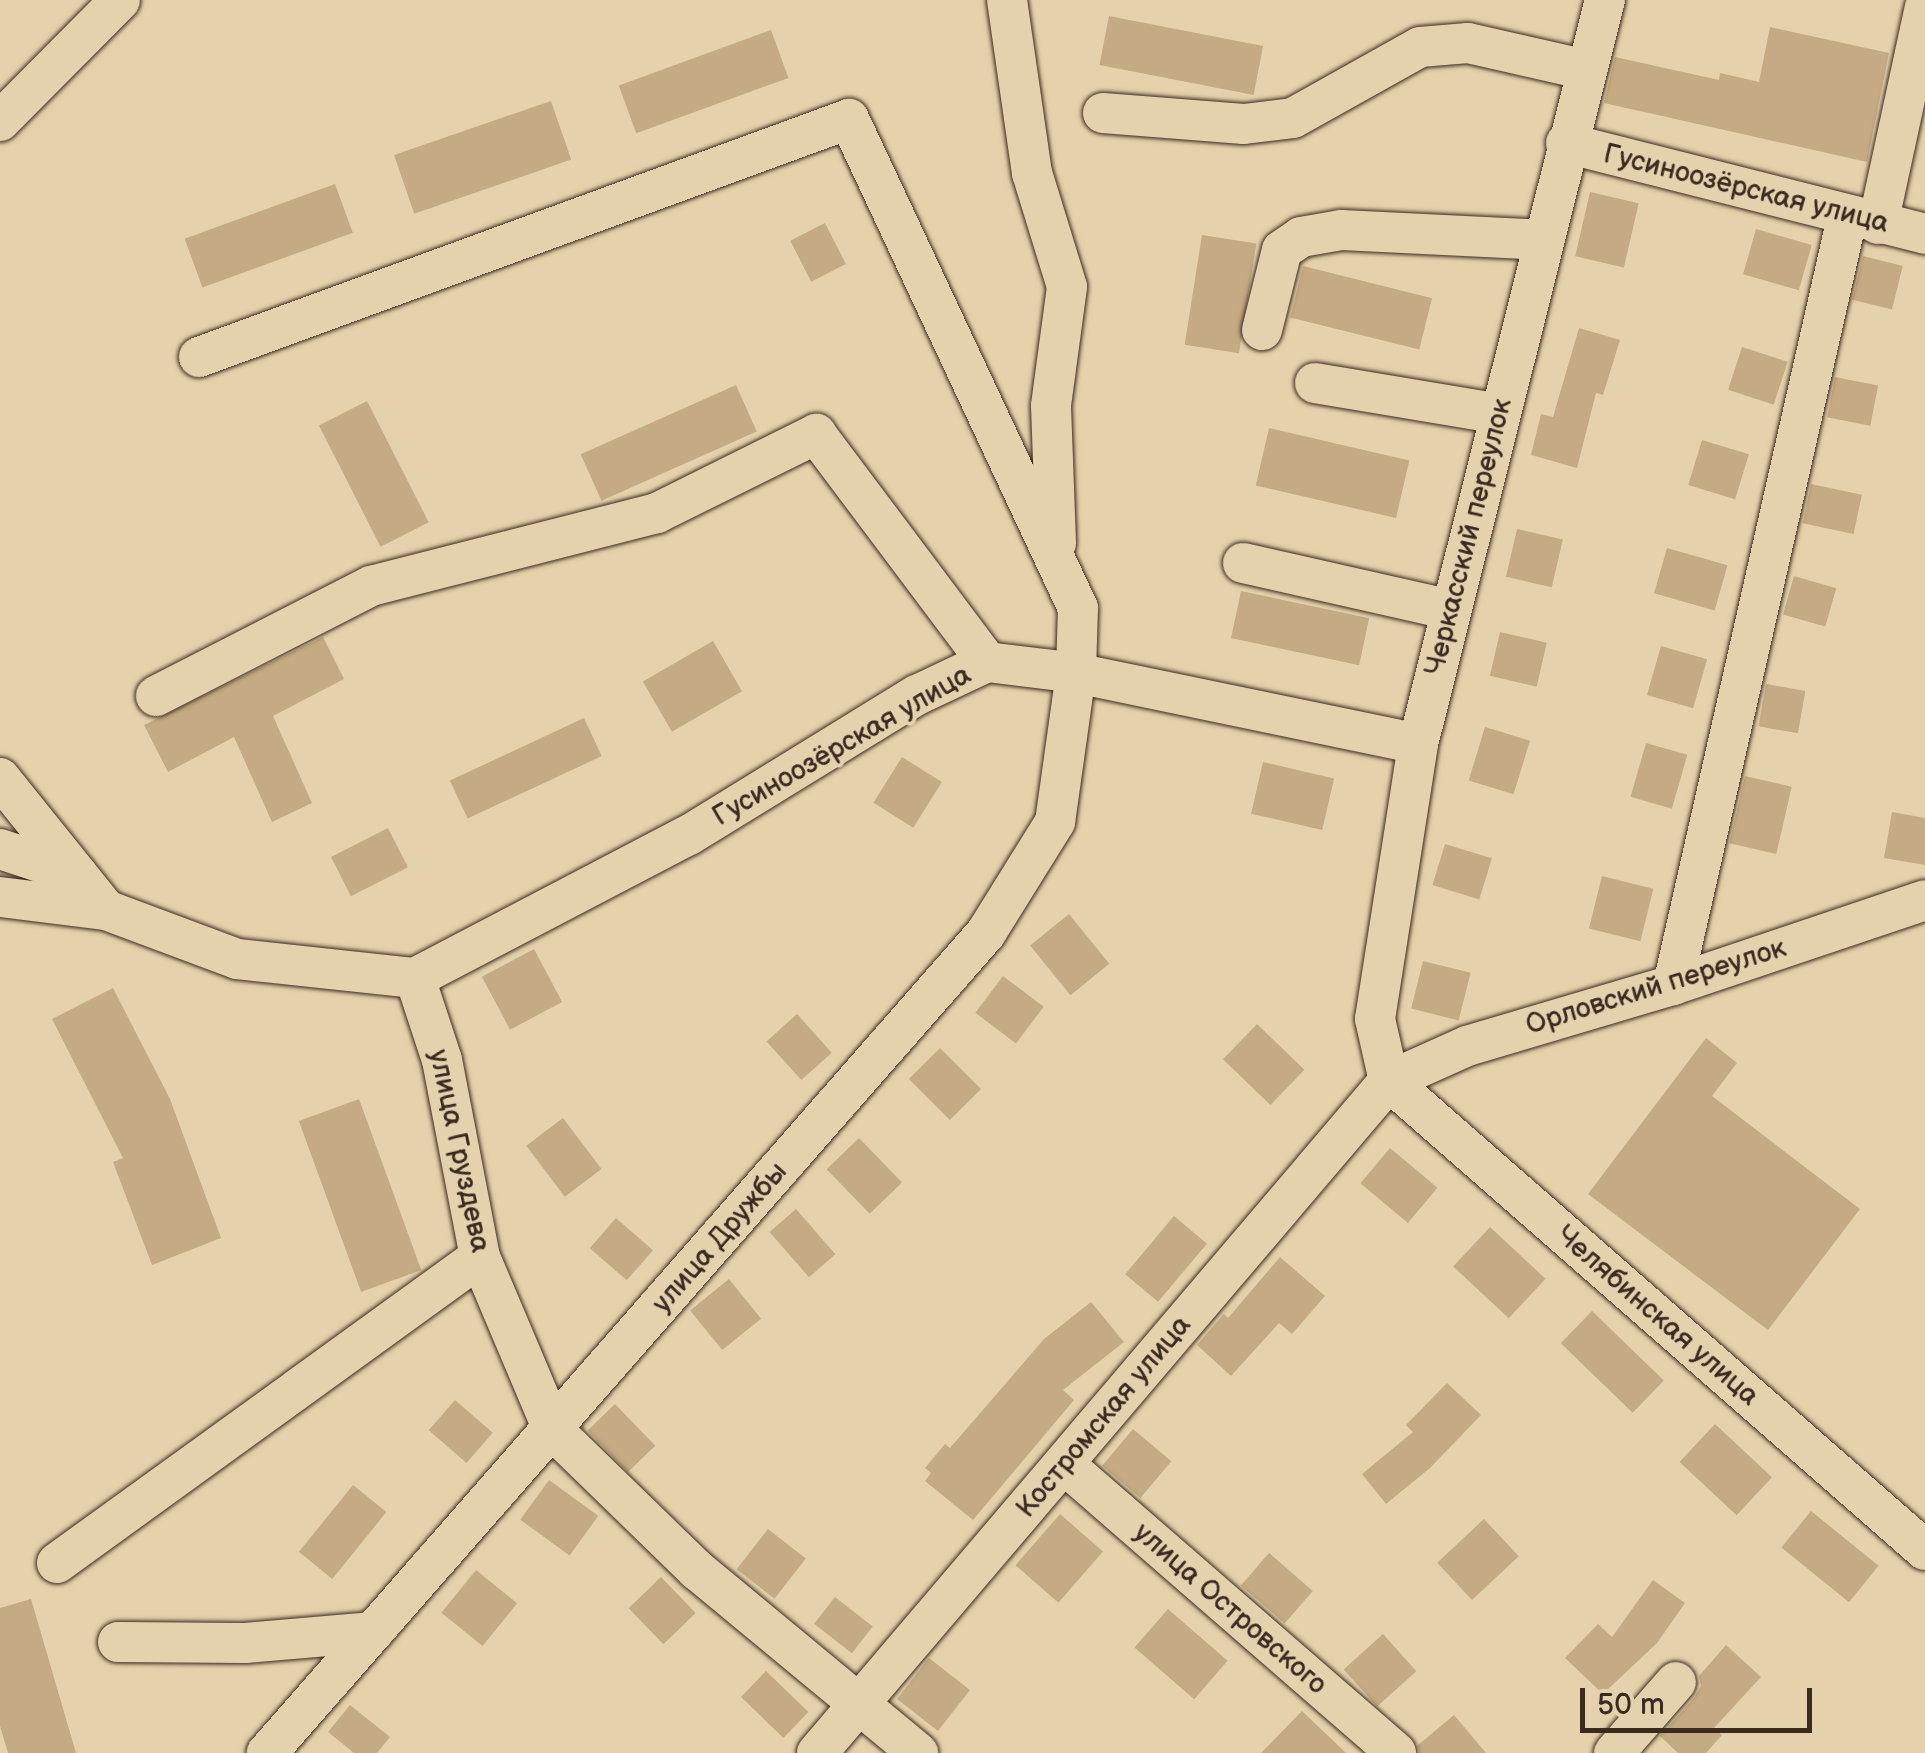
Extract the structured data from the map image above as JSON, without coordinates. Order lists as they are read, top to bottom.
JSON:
{
  "streets": {
    "street": [
      "Гусиноозёрская улица",
      "Черкасский переулок",
      "Орловский переулок",
      "улица Груздева",
      "улица Дружбы",
      "Челябинская улица",
      "Костромская улица",
      "улица Островского"
    ]
  },
  "crossings": [
    ["Гусиноозёрская улица", "Черкасский переулок"],
    ["Гусиноозёрская улица", "улица Груздева"],
    ["Гусиноозёрская улица", "улица Дружбы"],
    ["Черкасский переулок", "Орловский переулок"],
    ["Черкасский переулок", "Челябинская улица"],
    ["Черкасский переулок", "Костромская улица"],
    ["Орловский переулок", "Челябинская улица"],
    ["Орловский переулок", "Костромская улица"],
    ["улица Груздева", "улица Дружбы"],
    ["улица Груздева", "Костромская улица"],
    ["Челябинская улица", "Костромская улица"],
    ["Костромская улица", "улица Островского"]
  ],
  "scale_bar": "50 m"
}
